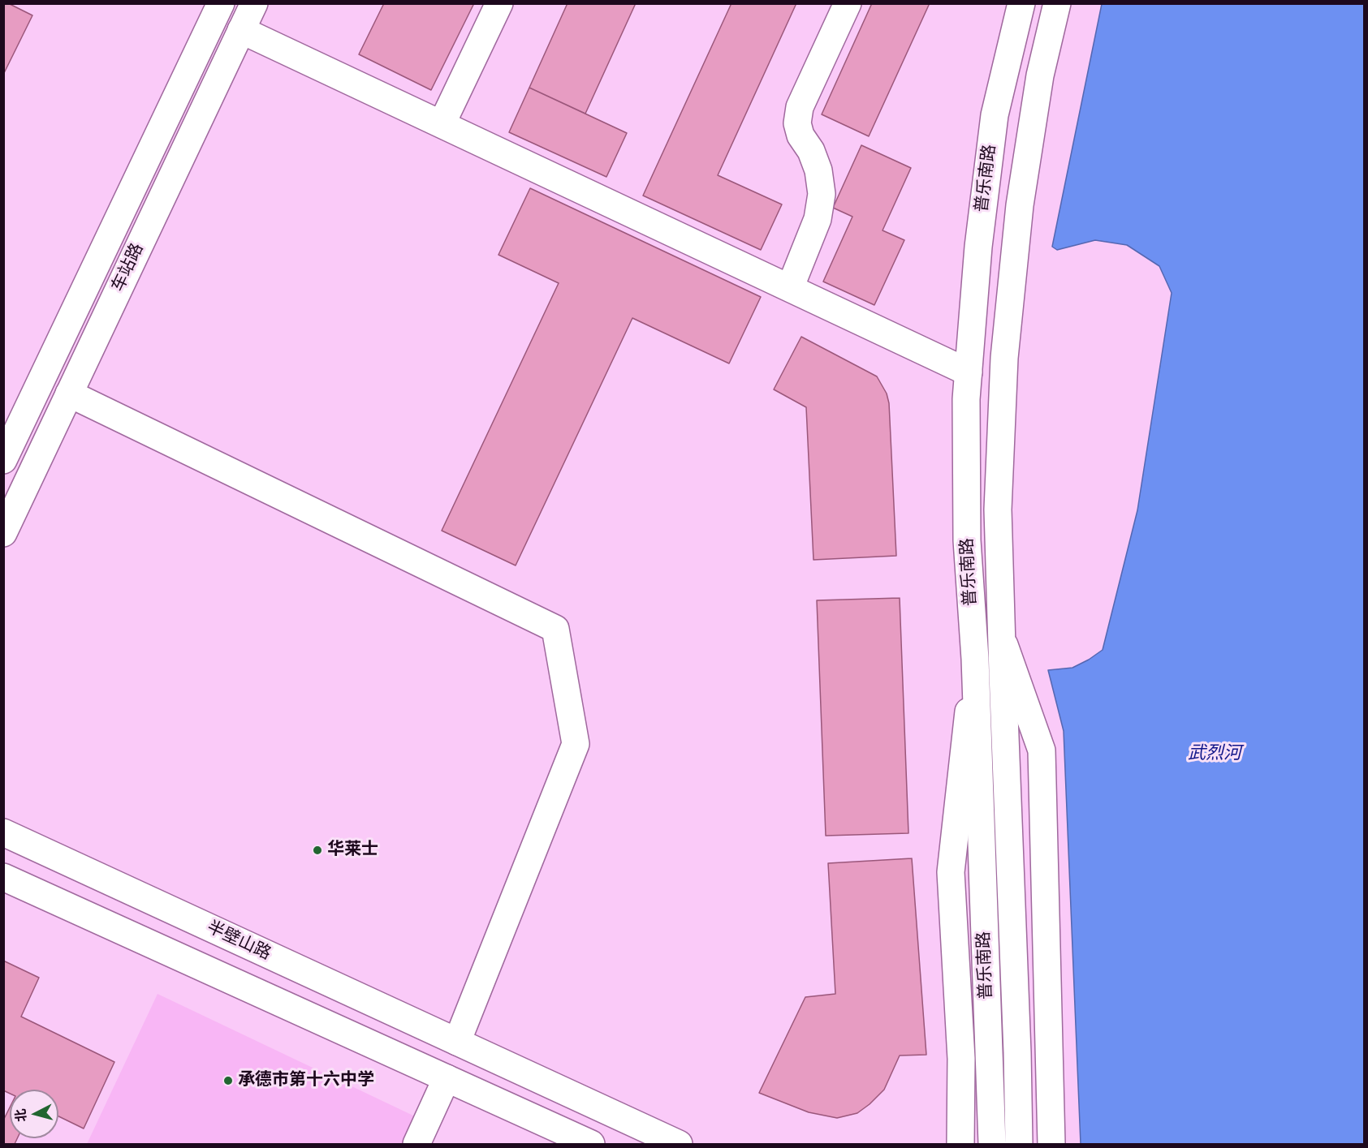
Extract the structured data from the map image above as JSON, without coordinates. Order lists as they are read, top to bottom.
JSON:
{
  "streets": {
    "main road": ["普乐南路", "车站路", "半壁山路"]
  },
  "water": ["武烈河"],
  "places": ["华莱士", "承德市第十六中学"],
  "north": "left"
}
